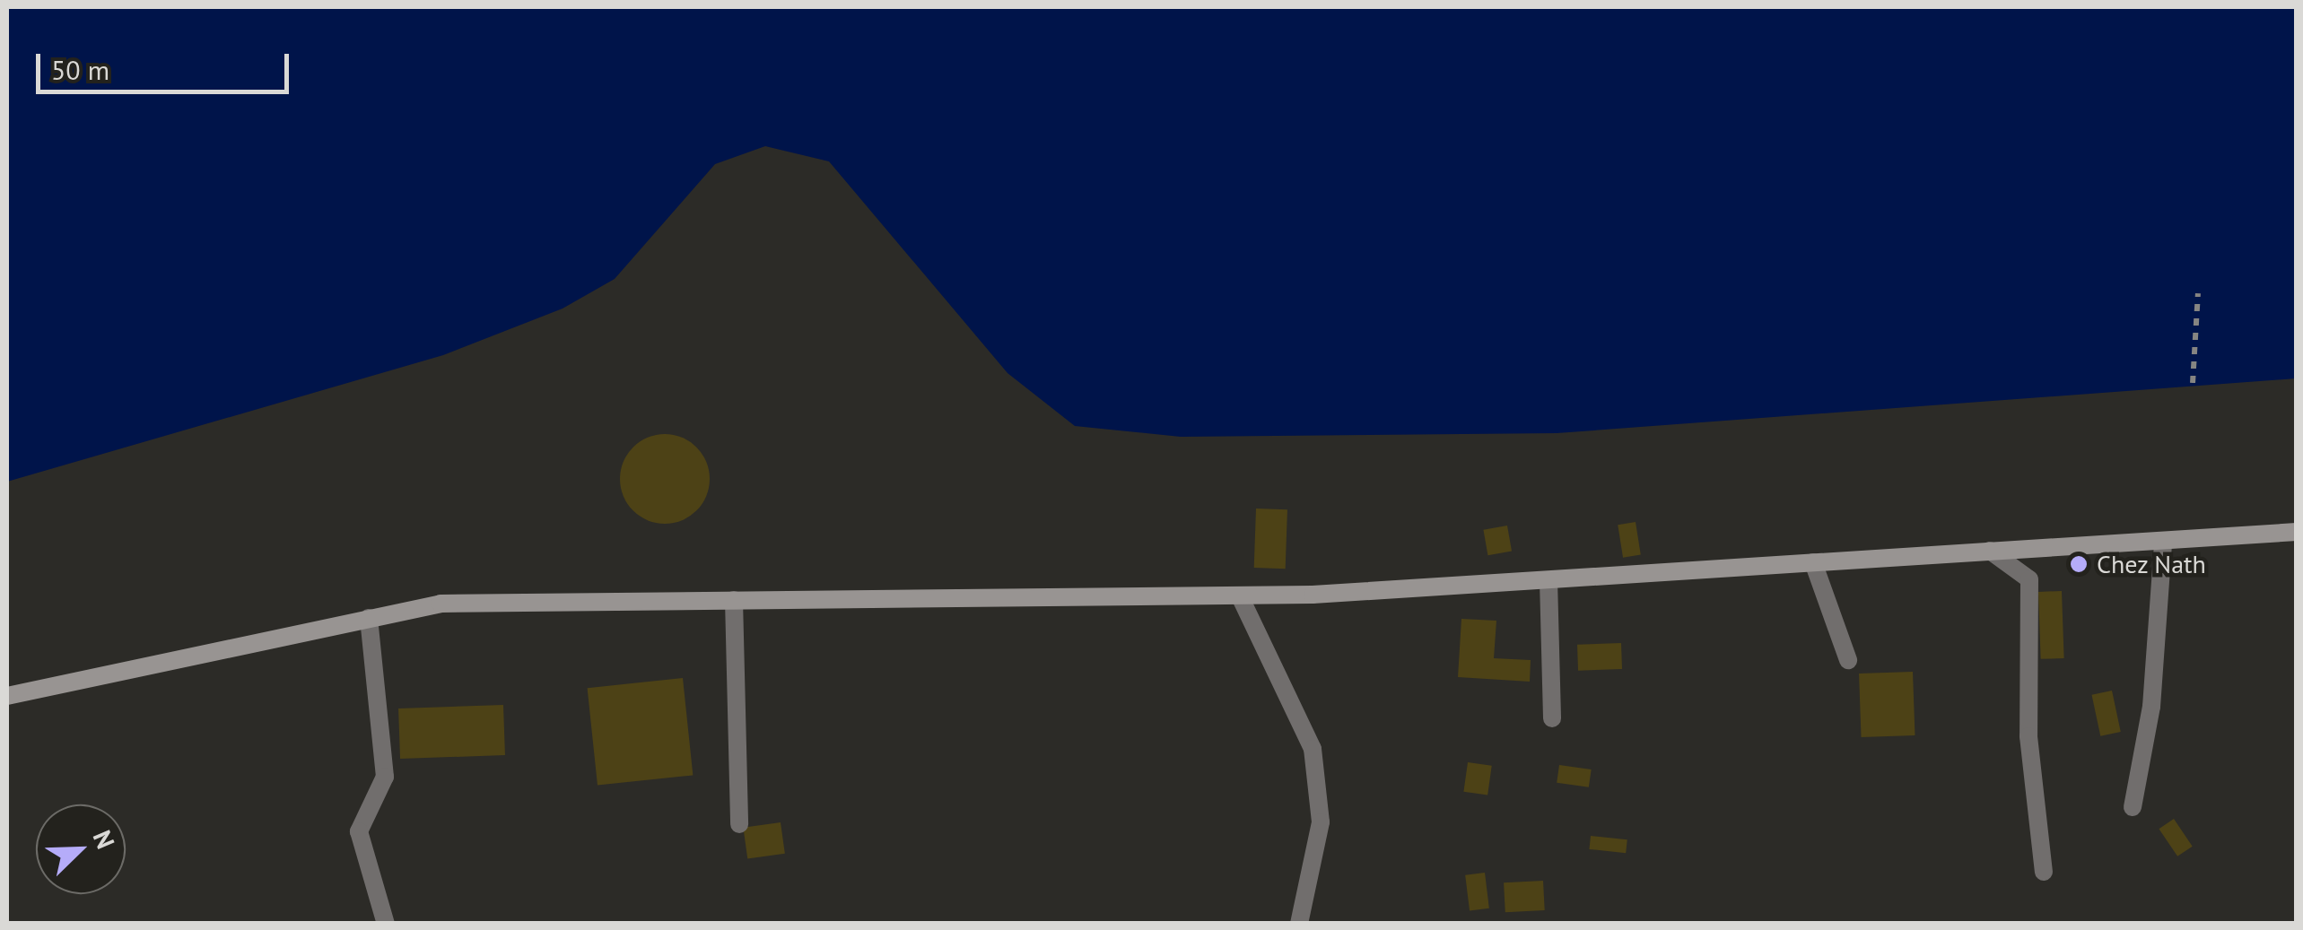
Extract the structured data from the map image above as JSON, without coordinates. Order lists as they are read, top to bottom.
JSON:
{
  "places": ["Chez Nath"],
  "scale_bar": "50 m",
  "north": "top right"
}
